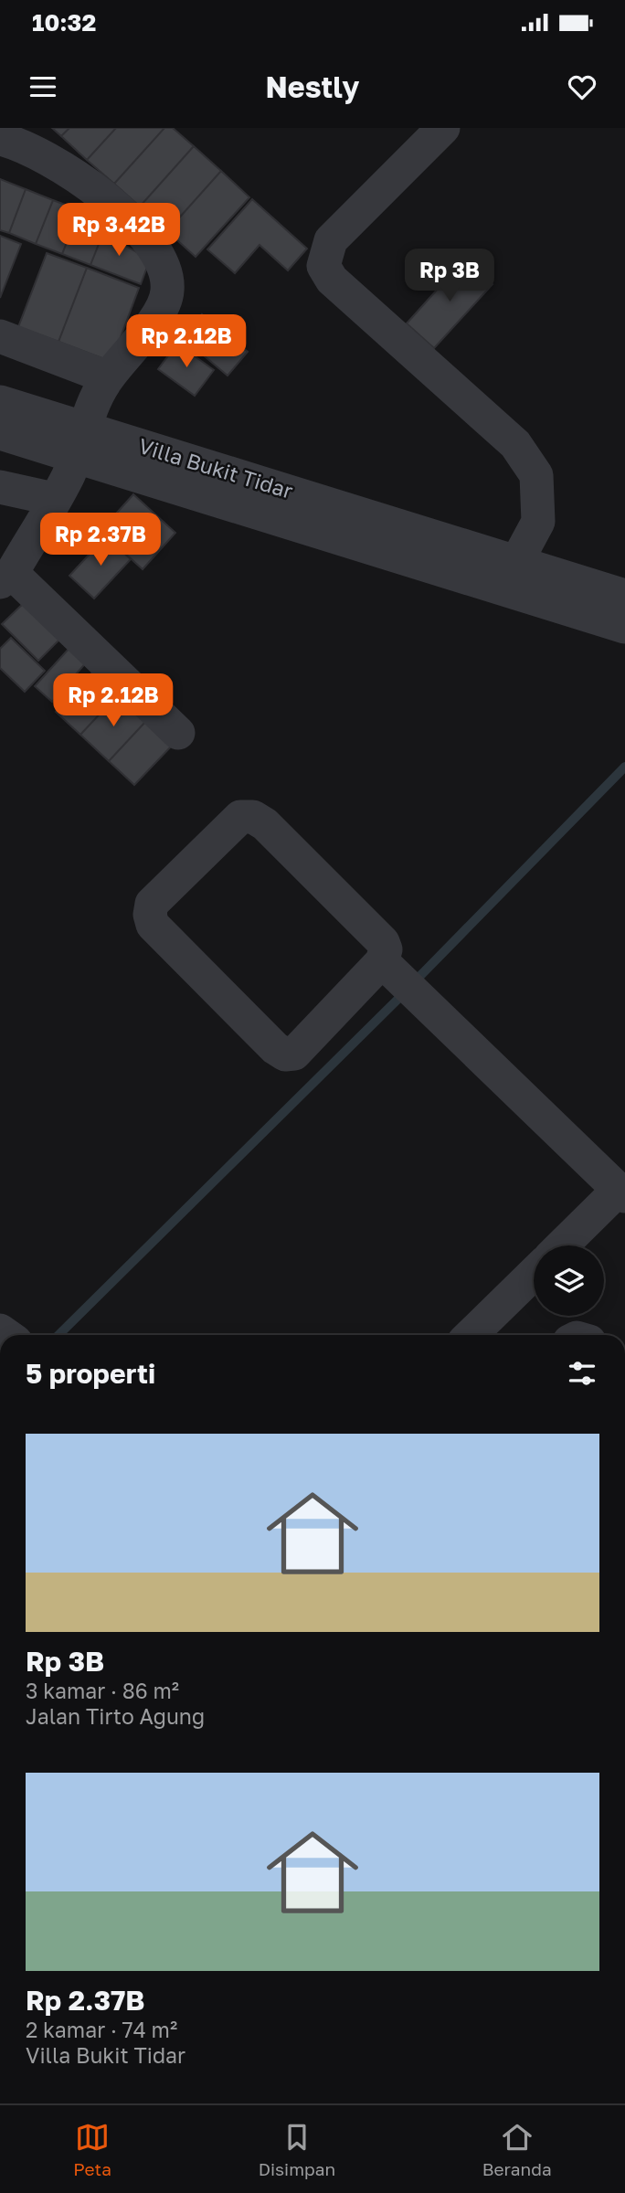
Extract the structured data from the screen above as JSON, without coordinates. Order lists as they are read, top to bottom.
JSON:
{
  "streets": {
    "street": ["Villa Bukit Tidar"]
  },
  "page": {
    "status": "10:32",
    "header": "Nestly",
    "price": [
      "Rp 3.42B",
      "Rp 3B",
      "Rp 2.12B",
      "Rp 2.37B",
      "Rp 2.12B"
    ],
    "heading": "5 properti",
    "list": [
      {
        "name": "Rp 3B",
        "note": "3 kamar · 86 m² · Jalan Tirto Agung"
      },
      {
        "name": "Rp 2.37B",
        "note": "2 kamar · 74 m² · Villa Bukit Tidar"
      }
    ],
    "tabs": ["Peta", "Disimpan", "Beranda"]
  }
}
